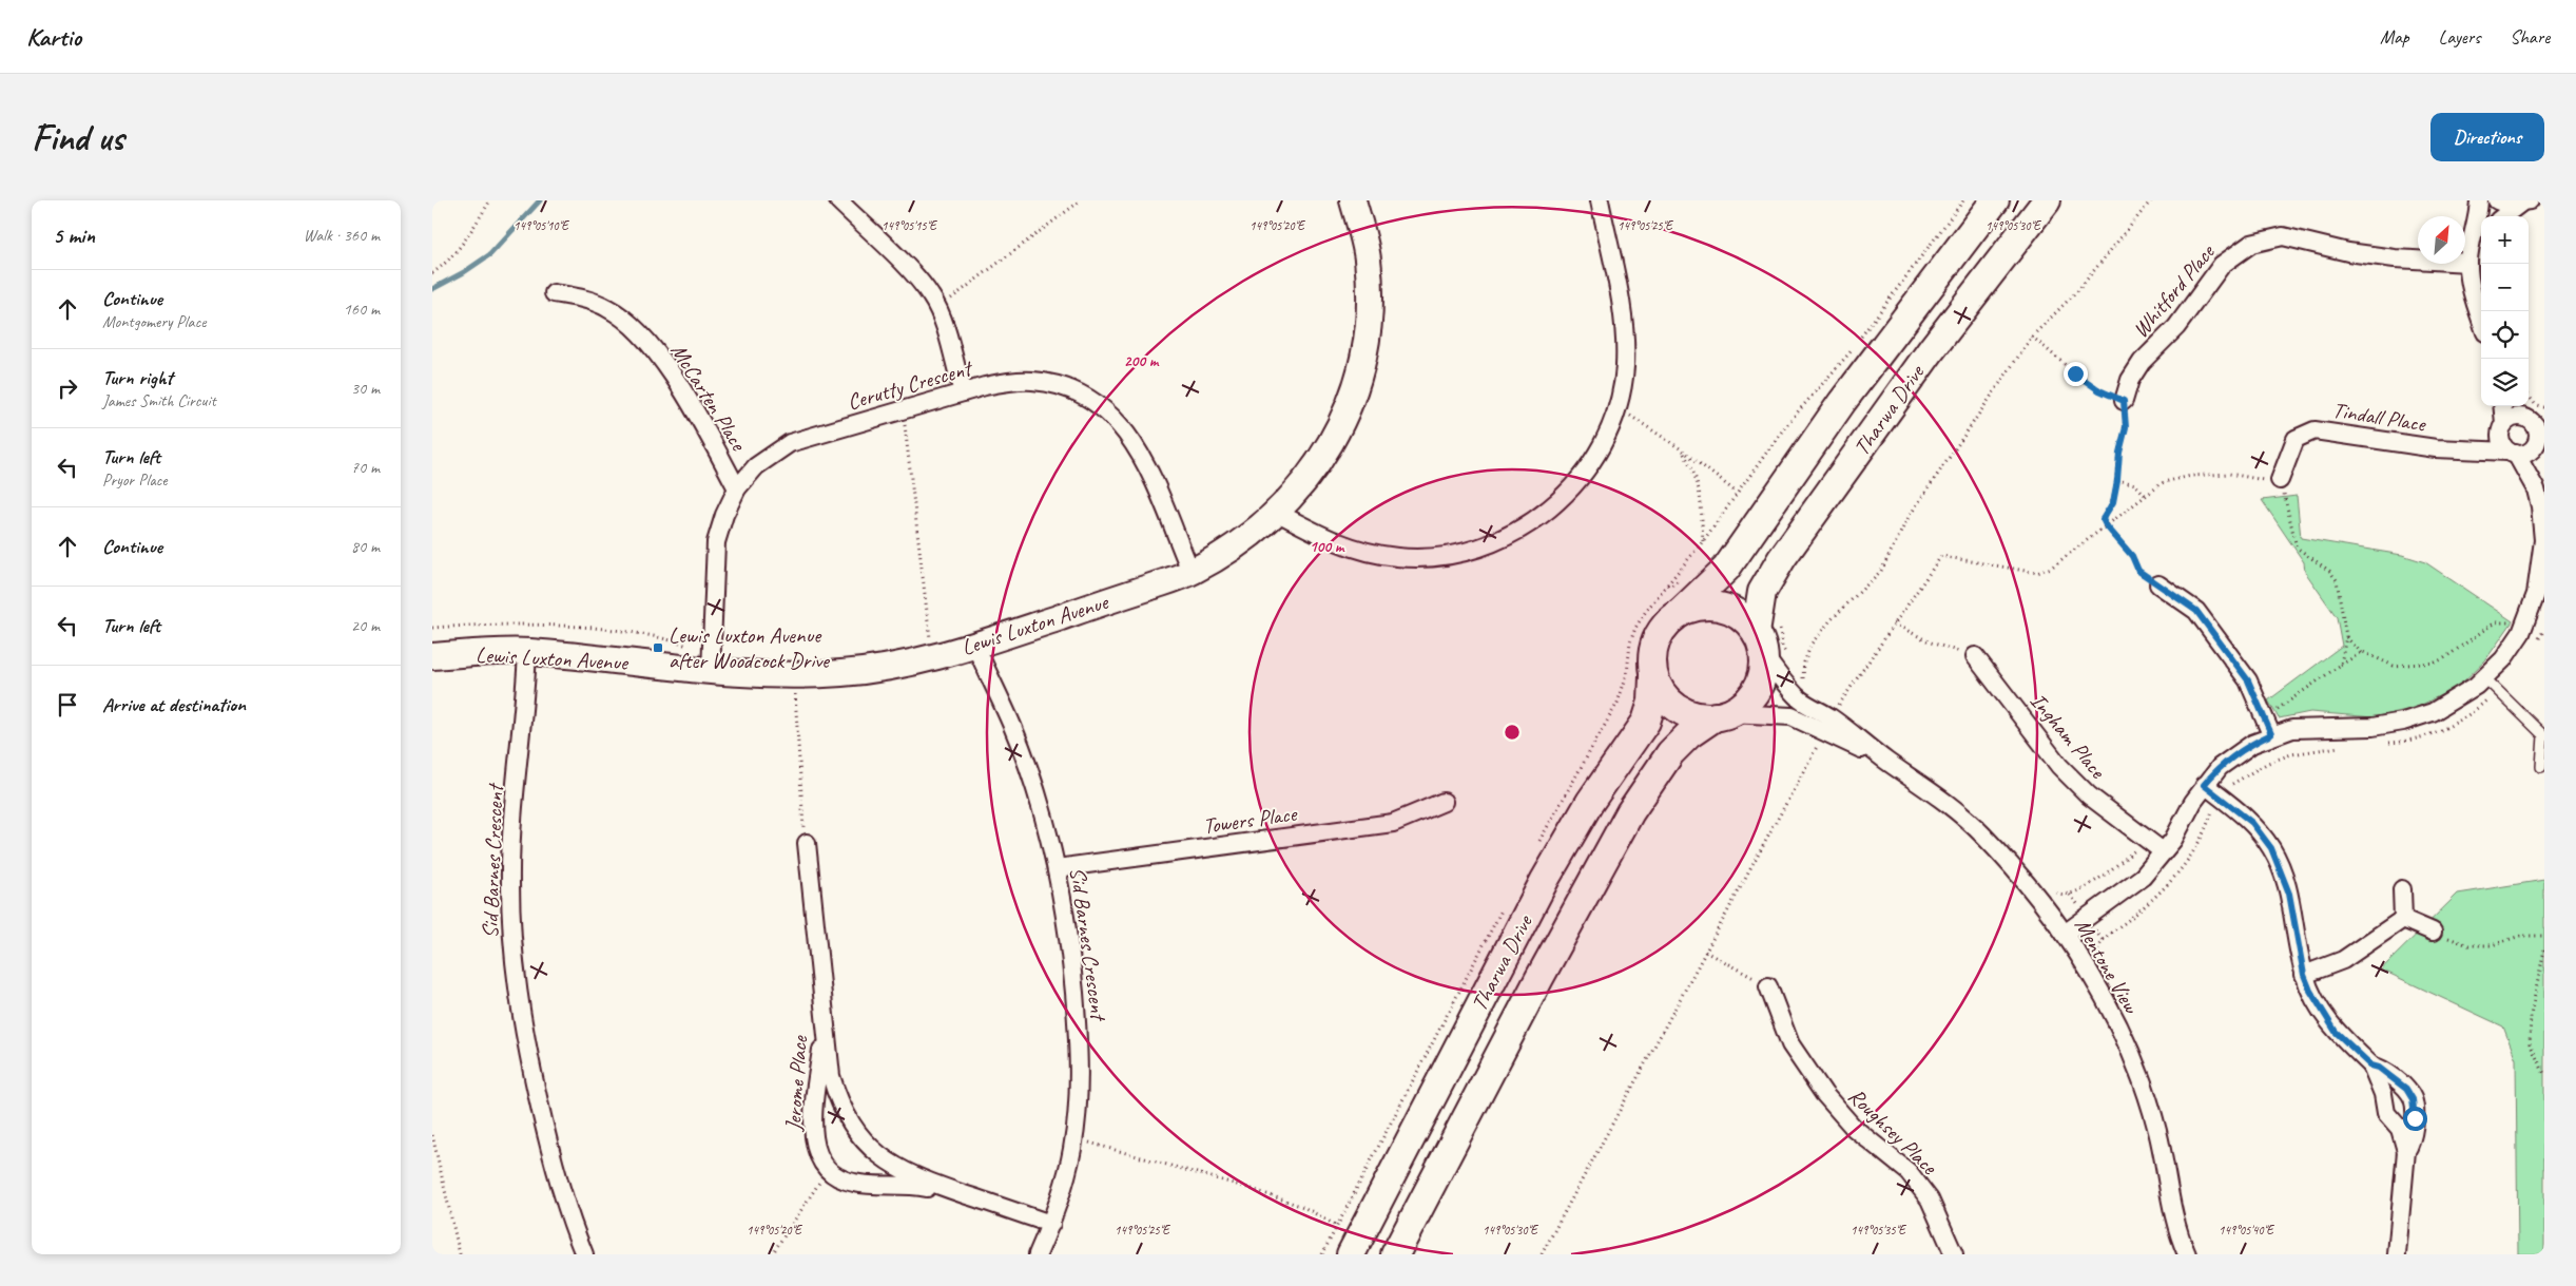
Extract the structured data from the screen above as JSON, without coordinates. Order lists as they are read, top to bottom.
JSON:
{
  "streets": {
    "main road": ["Tharwa Drive"],
    "street": [
      "Whitford Place",
      "Cerutty Crescent",
      "McCarten Place",
      "Tindall Place",
      "Lewis Luxton Avenue",
      "Ingham Place",
      "Towers Place",
      "Sid Barnes Crescent",
      "Mentone View",
      "Jerome Place",
      "Roughsey Place"
    ]
  },
  "crossings": [
    ["Cerutty Crescent", "McCarten Place"],
    ["Cerutty Crescent", "Lewis Luxton Avenue"],
    ["Tharwa Drive", "Mentone View"],
    ["Lewis Luxton Avenue", "Sid Barnes Crescent"],
    ["Towers Place", "Sid Barnes Crescent"],
    ["Sid Barnes Crescent", "Jerome Place"]
  ],
  "places": {
    "transit": ["Lewis Luxton Avenue after Woodcock Drive"]
  },
  "north": "top right",
  "page": {
    "header": "Kartio",
    "nav": ["Map", "Layers", "Share"],
    "buttons": "Directions",
    "title": "Find us",
    "heading": ["5 min", "Walk · 360 m"],
    "map_buttons": ["+", "−"],
    "list": [
      ["Continue", "Montgomery Place", "160 m"],
      ["Turn right", "James Smith Circuit", "30 m"],
      ["Turn left", "Pryor Place", "70 m"],
      ["Continue", "80 m"],
      ["Turn left", "20 m"],
      "Arrive at destination"
    ]
  },
  "coordinates": [
    "149°05'10\"E",
    "149°05'15\"E",
    "149°05'20\"E",
    "149°05'25\"E",
    "149°05'30\"E",
    "149°05'35\"E",
    "149°05'40\"E"
  ],
  "rings": ["200 m", "100 m"]
}
